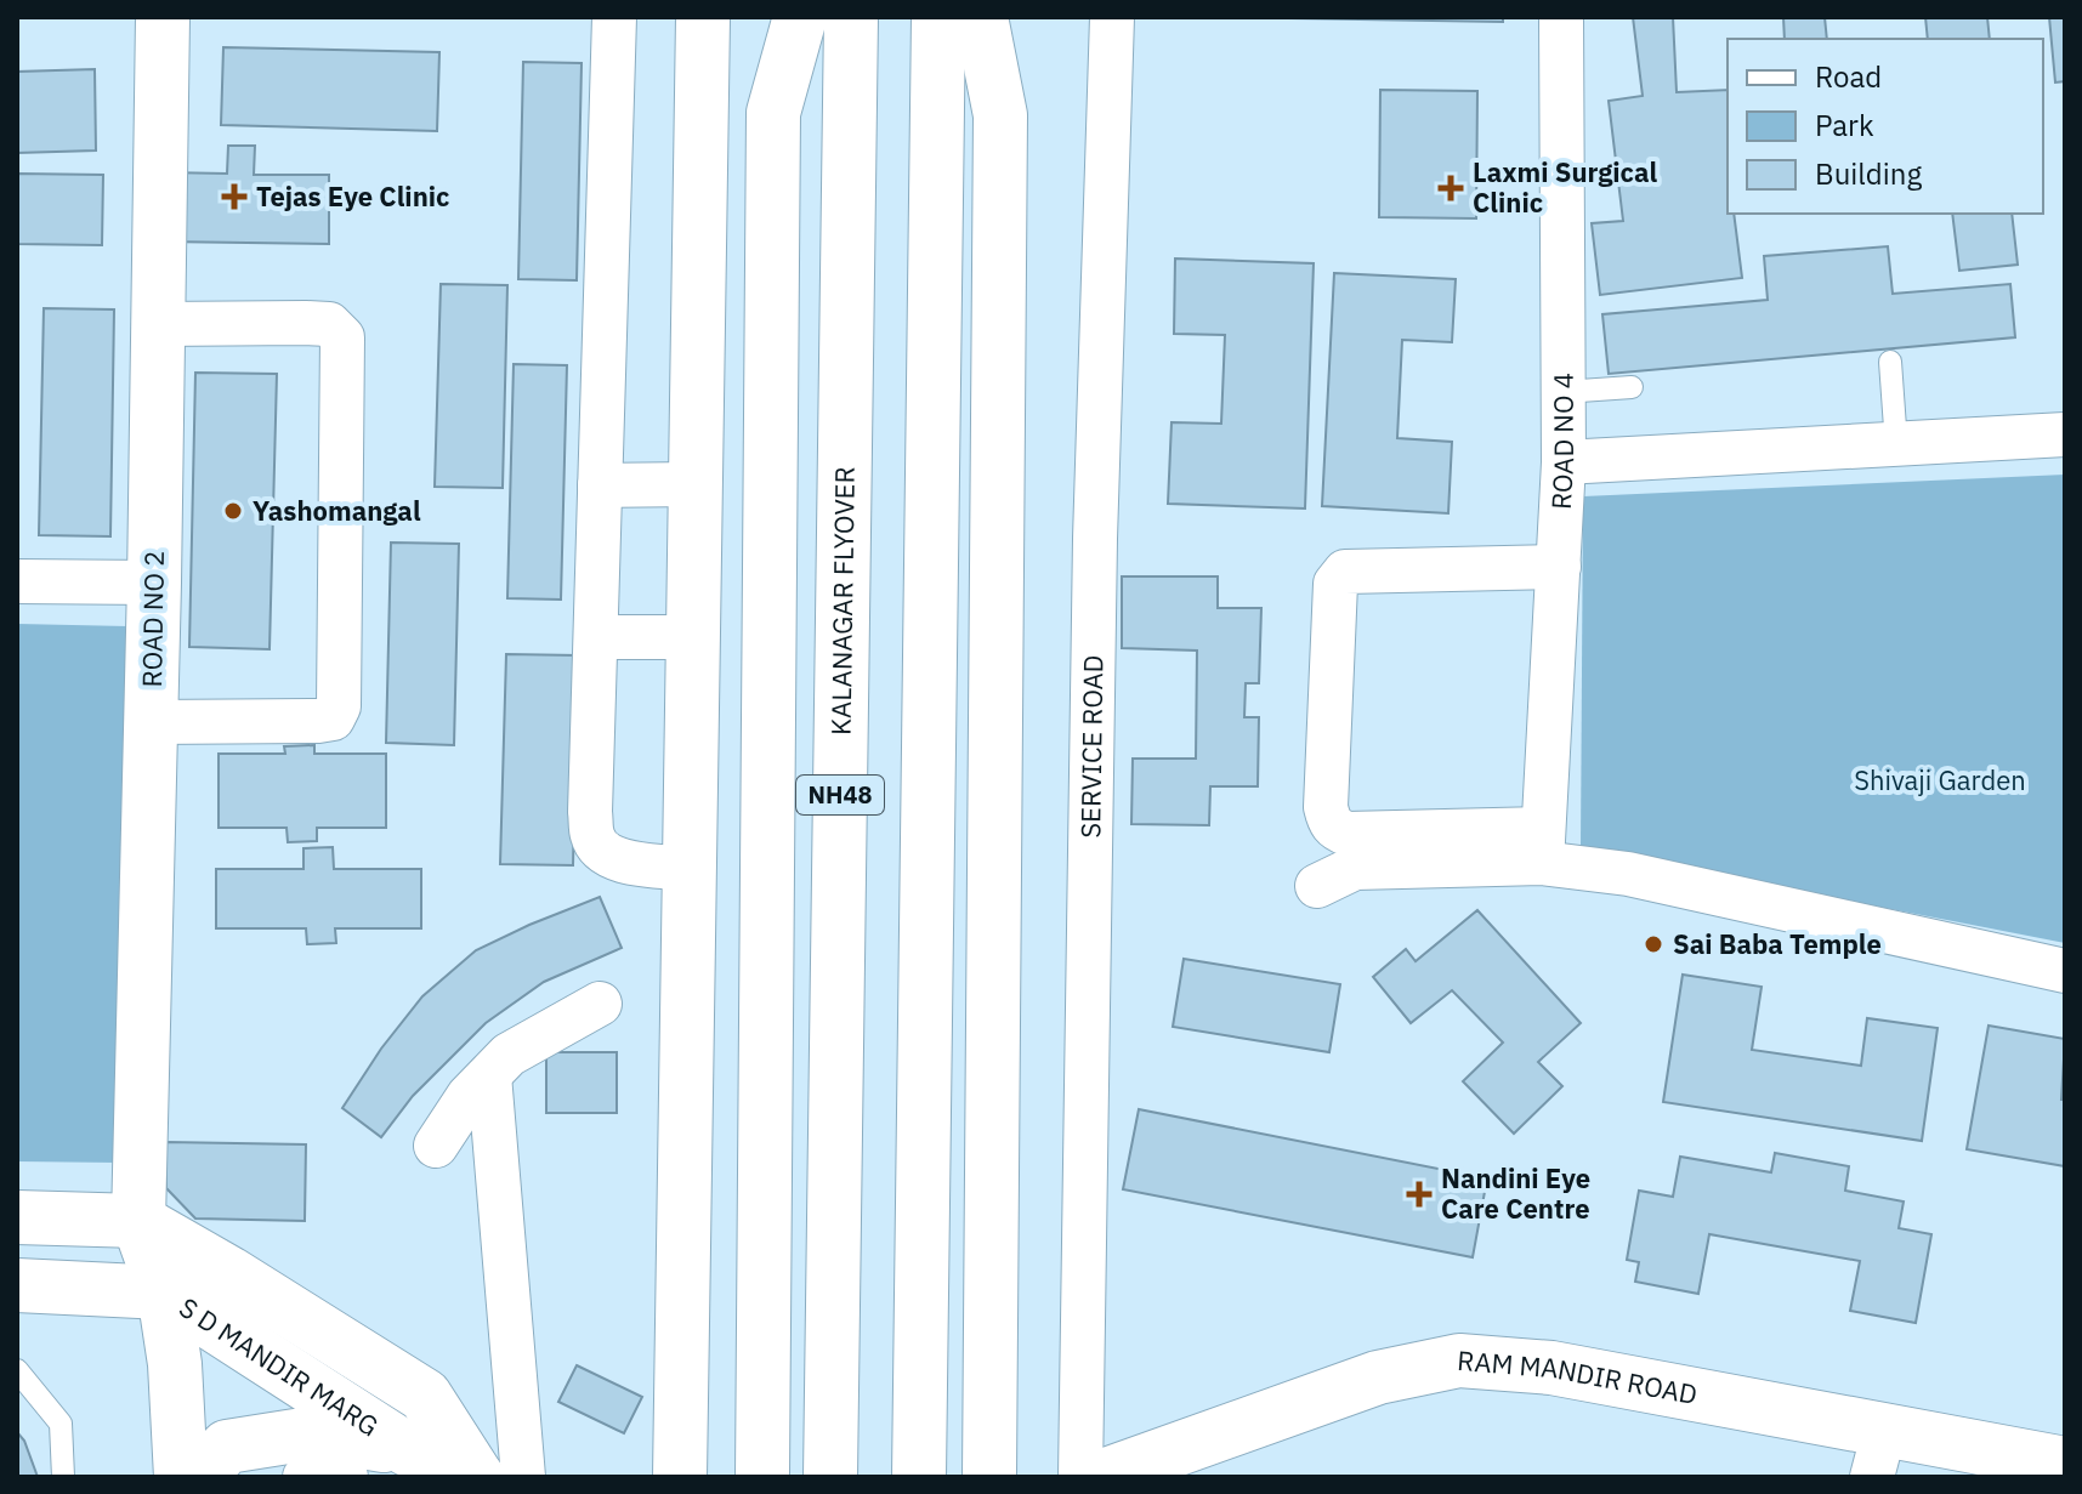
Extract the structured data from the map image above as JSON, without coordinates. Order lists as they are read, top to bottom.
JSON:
{
  "streets": {
    "main road": [
      "KALANAGAR FLYOVER",
      "ROAD NO 2",
      "NH48",
      "S D MANDIR MARG",
      "RAM MANDIR ROAD"
    ],
    "street": ["ROAD NO 4", "SERVICE ROAD"]
  },
  "parks": ["Shivaji Garden"],
  "places": {
    "health": ["Laxmi Surgical Clinic", "Tejas Eye Clinic", "Nandini Eye Care Centre"],
    "other": ["Yashomangal", "Sai Baba Temple"]
  },
  "legend": ["Road", "Park", "Building"]
}
